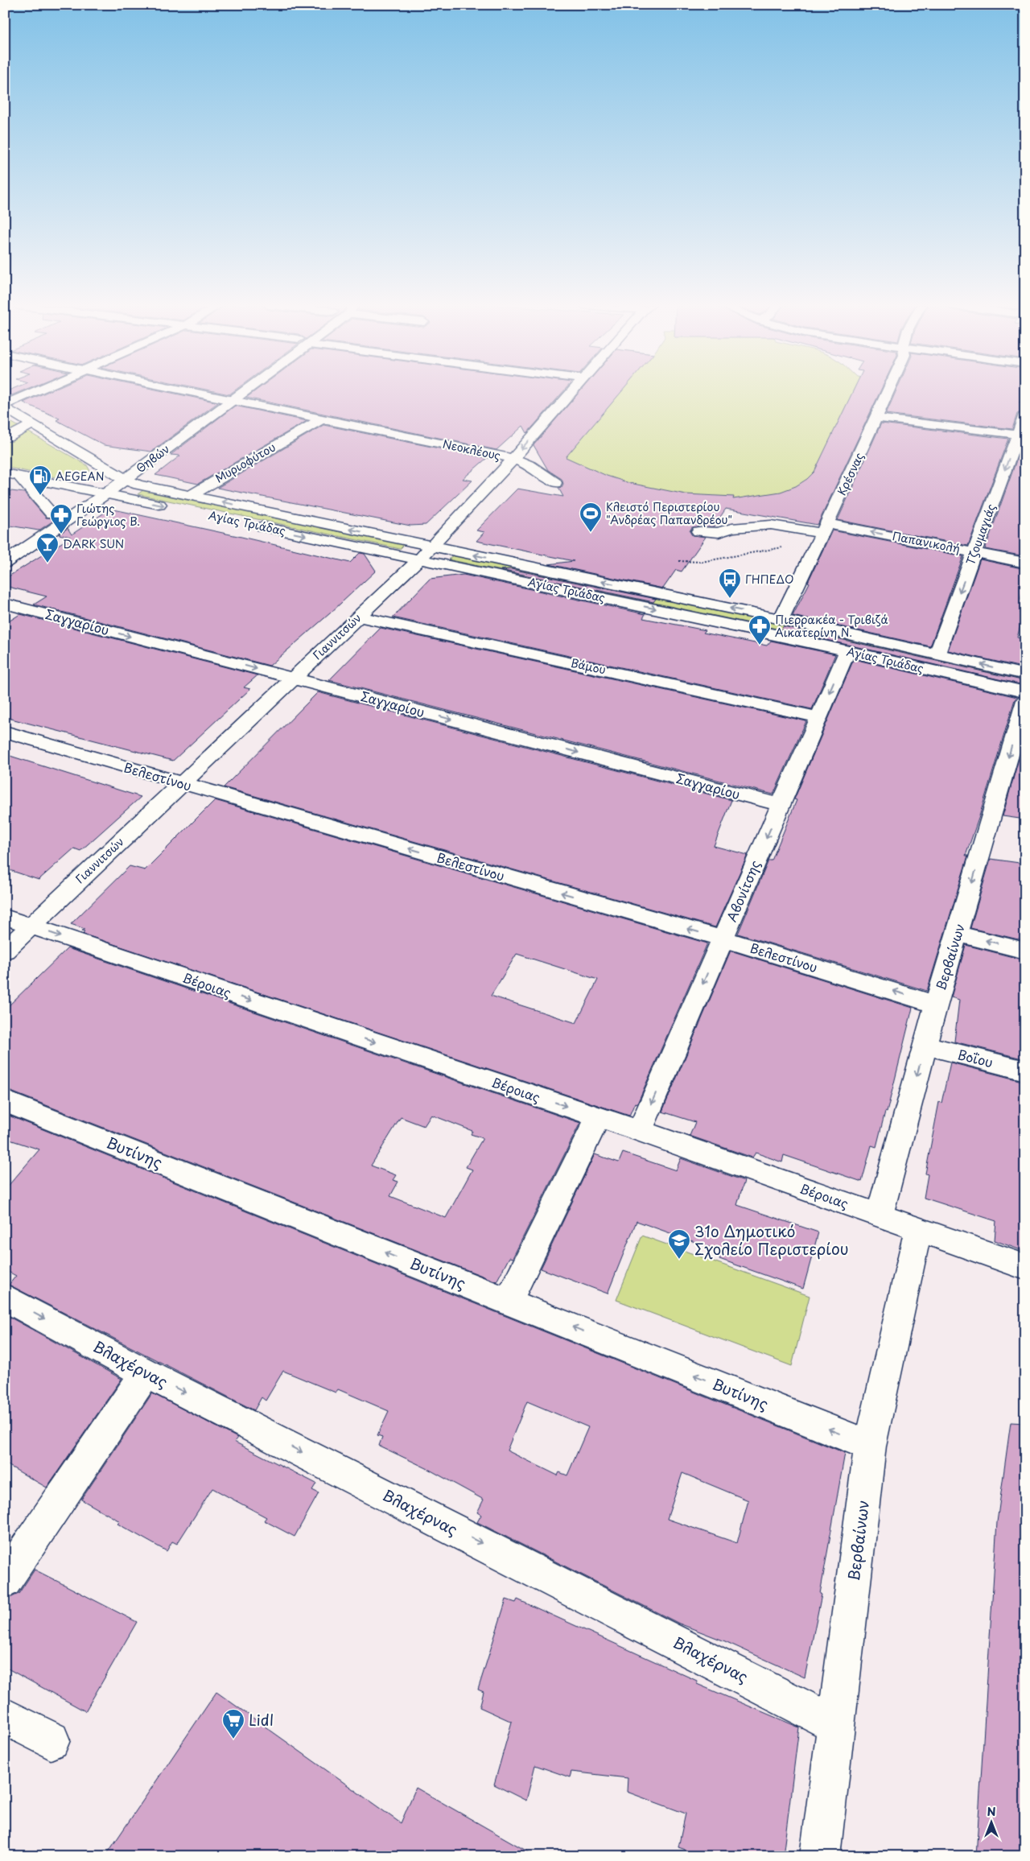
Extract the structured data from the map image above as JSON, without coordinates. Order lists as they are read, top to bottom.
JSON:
{
  "streets": {
    "street": [
      "Νεοκλέους",
      "Θηβών",
      "Μυριοφύτου",
      "Κρέσνας",
      "Αγίας Τριάδας",
      "Τζουμαγιάς",
      "Παπανικολή",
      "Σαγγαρίου",
      "Γιαννιτσών",
      "Βάμου",
      "Βελεστίνου",
      "Αβονίτσης",
      "Βερβαίνων",
      "Βέροιας",
      "Βοΐου",
      "Βυτίνης",
      "Βλαχέρνας"
    ]
  },
  "crossings": [
    ["Νεοκλέους", "Θηβών"],
    ["Νεοκλέους", "Μυριοφύτου"],
    ["Νεοκλέους", "Γιαννιτσών"],
    ["Θηβών", "Αγίας Τριάδας"],
    ["Μυριοφύτου", "Αγίας Τριάδας"],
    ["Κρέσνας", "Αγίας Τριάδας"],
    ["Κρέσνας", "Παπανικολή"],
    ["Αγίας Τριάδας", "Τζουμαγιάς"],
    ["Αγίας Τριάδας", "Γιαννιτσών"],
    ["Αγίας Τριάδας", "Αβονίτσης"],
    ["Τζουμαγιάς", "Παπανικολή"],
    ["Σαγγαρίου", "Γιαννιτσών"],
    ["Σαγγαρίου", "Αβονίτσης"],
    ["Γιαννιτσών", "Βάμου"],
    ["Γιαννιτσών", "Βελεστίνου"],
    ["Γιαννιτσών", "Βέροιας"],
    ["Βάμου", "Αβονίτσης"],
    ["Βελεστίνου", "Αβονίτσης"],
    ["Βελεστίνου", "Βερβαίνων"],
    ["Αβονίτσης", "Βέροιας"],
    ["Βερβαίνων", "Βέροιας"],
    ["Βερβαίνων", "Βοΐου"],
    ["Βερβαίνων", "Βυτίνης"],
    ["Βερβαίνων", "Βλαχέρνας"]
  ],
  "one_way": [
    "Τζουμαγιάς",
    "Σαγγαρίου",
    "Βελεστίνου",
    "Αβονίτσης",
    "Βερβαίνων",
    "Βέροιας",
    "Βυτίνης",
    "Βλαχέρνας"
  ],
  "places": {
    "fuel station": ["AEGEAN"],
    "sports": ["Κλειστό Περιστερίου \"Ανδρέας Παπανδρέου\""],
    "pharmacy": ["Γιώτης Γεώργιος Β.", "Πιερρακέα - Τριβιζά Αικατερίνη Ν."],
    "bar": ["DARK SUN"],
    "bus stop": ["ΓΗΠΕΔΟ"],
    "school or university": ["31ο Δημοτικό Σχολείο Περιστερίου"],
    "supermarket": ["Lidl"]
  },
  "north": "top"
}
